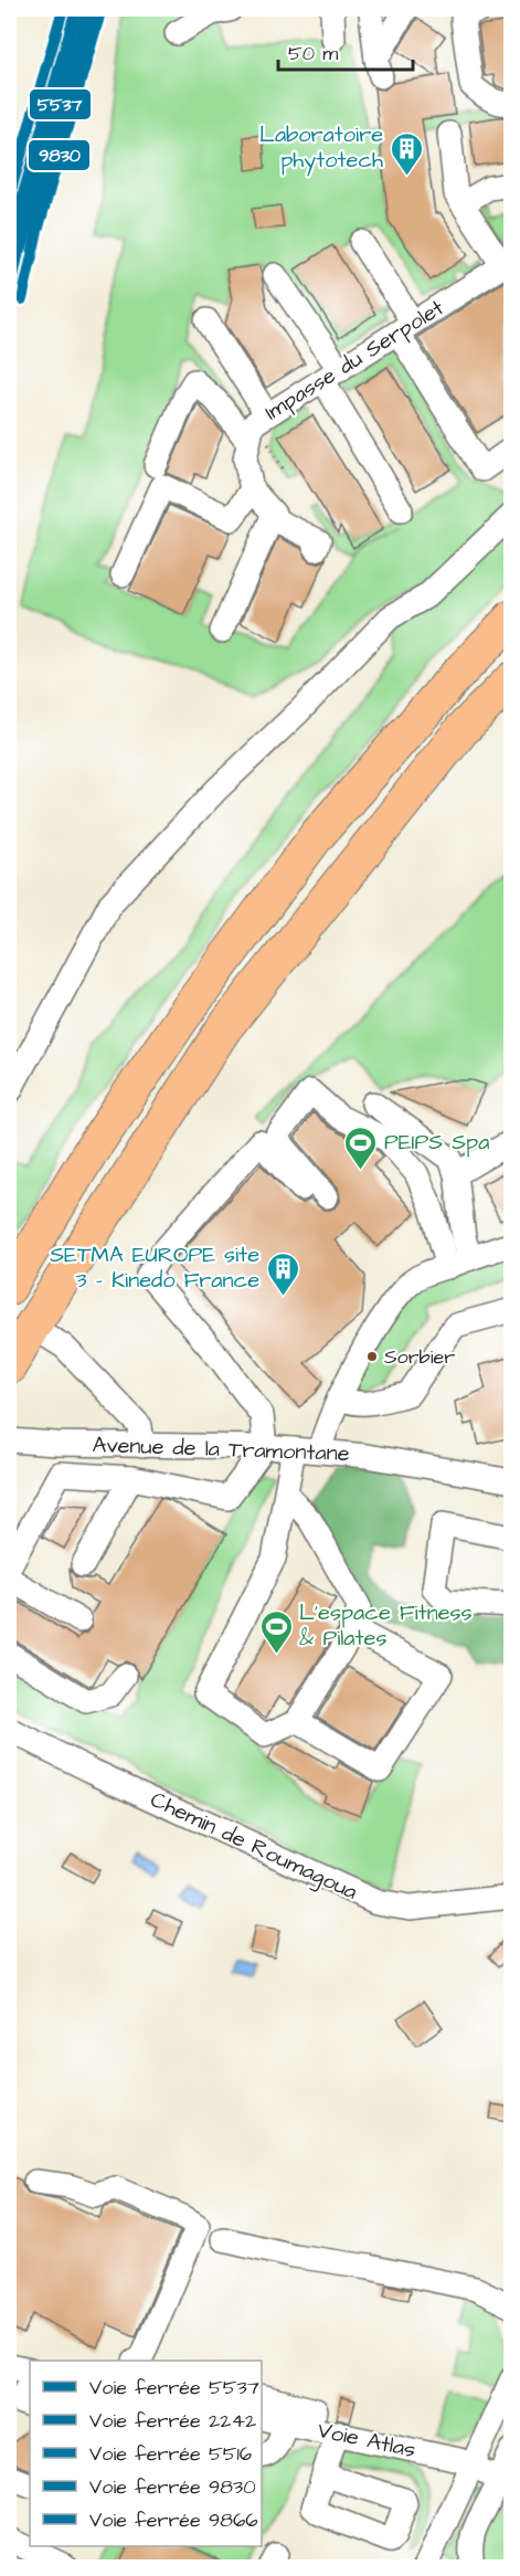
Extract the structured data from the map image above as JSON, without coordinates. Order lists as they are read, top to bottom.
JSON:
{
  "streets": {
    "street": [
      "Impasse du Serpolet",
      "Avenue de la Tramontane",
      "Chemin de Roumagoua",
      "Voie Atlas"
    ]
  },
  "places": {
    "building": ["Laboratoire phytotech", "SETMA EUROPE site 3 - Kinedo France"],
    "sports": ["PEIPS Spa", "L'espace Fitness & Pilates"],
    "other": ["Sorbier"]
  },
  "lines": [
    "rail line 5537",
    "rail line 2242",
    "rail line 9866",
    "rail line 5516",
    "rail line 9830"
  ],
  "legend": [
    "Voie ferrée 5537",
    "Voie ferrée 2242",
    "Voie ferrée 5516",
    "Voie ferrée 9830",
    "Voie ferrée 9866"
  ],
  "scale_bar": "50 m"
}
